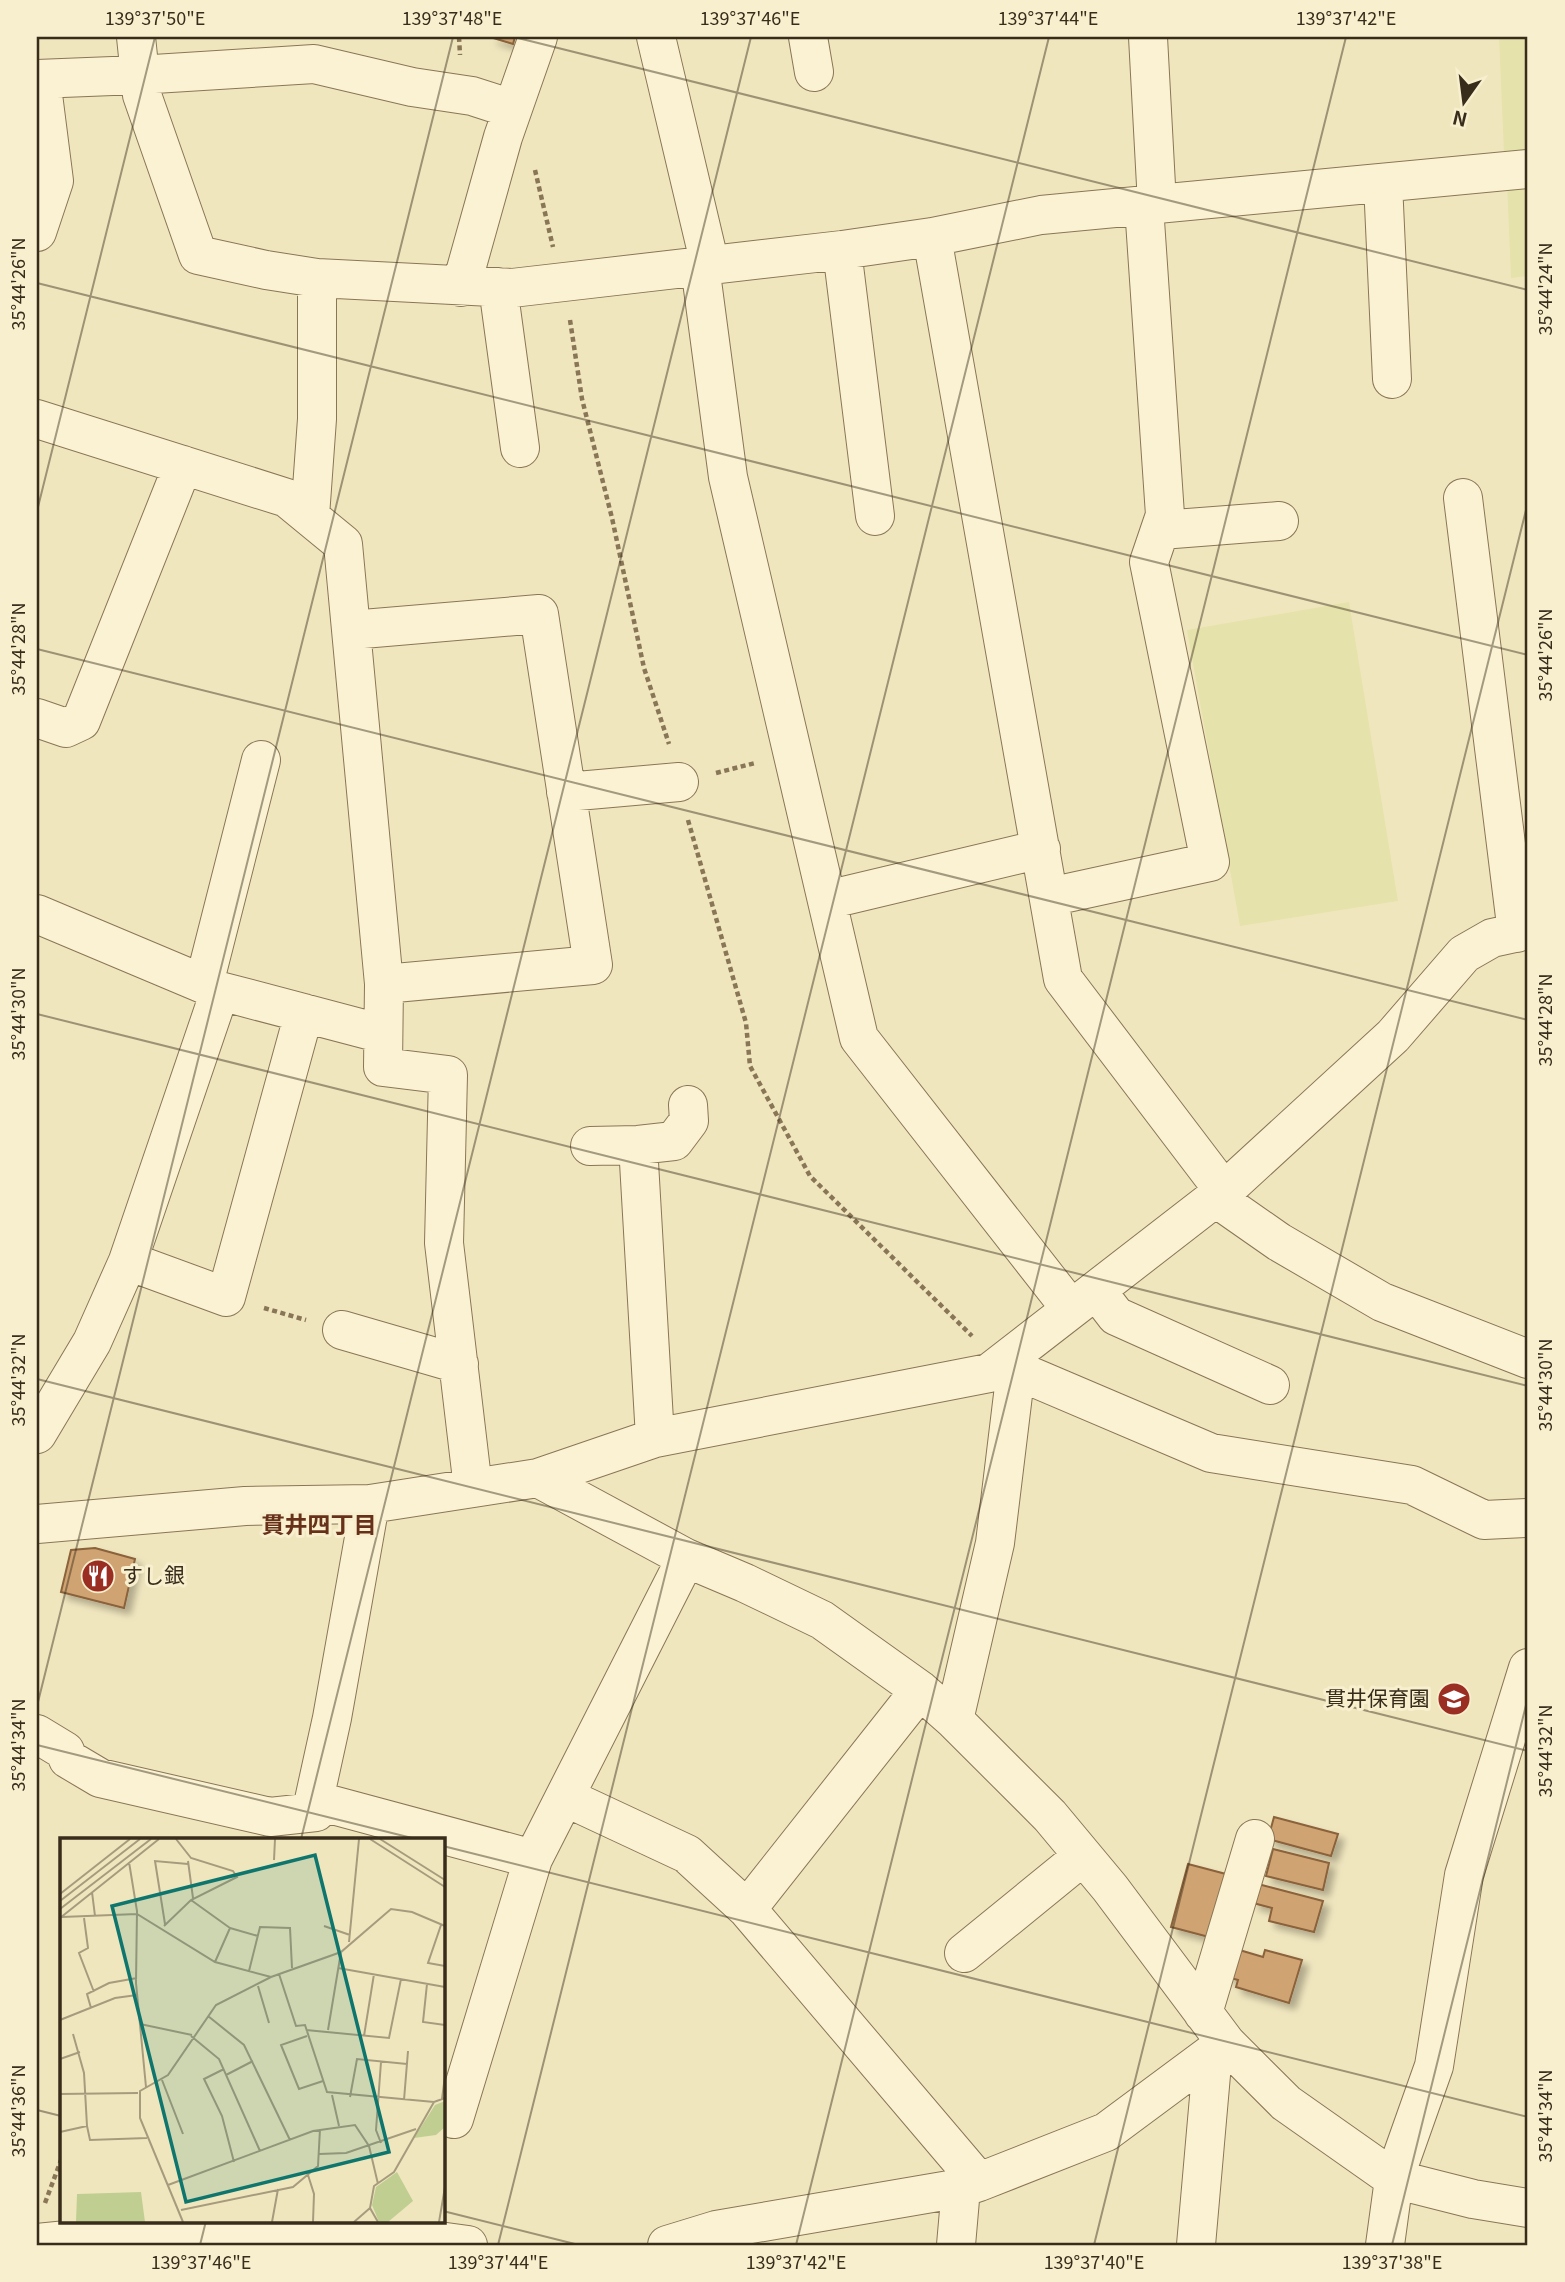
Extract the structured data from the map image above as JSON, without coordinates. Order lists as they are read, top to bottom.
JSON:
{
  "districts": ["貫井四丁目"],
  "places": {
    "restaurant": ["すし銀"],
    "school or university": ["貫井保育園"]
  },
  "north": "bottom",
  "coordinates": [
    "139°37'50\"E",
    "139°37'48\"E",
    "139°37'46\"E",
    "139°37'44\"E",
    "139°37'42\"E",
    "35°44'26\"N",
    "35°44'24\"N",
    "35°44'28\"N",
    "35°44'30\"N",
    "35°44'32\"N",
    "35°44'34\"N",
    "35°44'36\"N",
    "139°37'40\"E",
    "139°37'38\"E"
  ]
}
